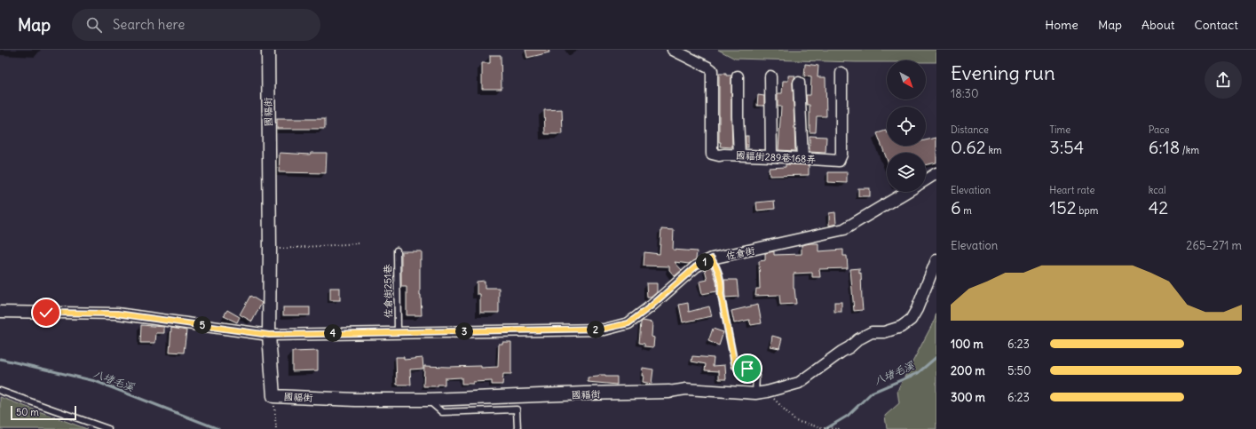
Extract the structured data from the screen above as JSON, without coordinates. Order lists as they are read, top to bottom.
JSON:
{
  "streets": {
    "street": ["國福街", "國福街289巷168弄", "佐倉街"],
    "lane": ["佐倉街251巷"]
  },
  "crossings": [
    ["國福街", "佐倉街"],
    ["佐倉街", "佐倉街251巷"]
  ],
  "water": ["八堵毛溪"],
  "scale_bar": "50 m",
  "north": "bottom right",
  "page": {
    "header": "Map",
    "search": "Search here",
    "nav": [
      "Home",
      "Map",
      "About",
      "Contact"
    ],
    "heading": ["Evening run", "18:30"],
    "stats": [
      ["Distance", "0.62 km"],
      ["Time", "3:54"],
      ["Pace", "6:18 /km"],
      ["Elevation", "6 m"],
      ["Heart rate", "152 bpm"],
      ["kcal", "42"]
    ],
    "chart": ["Elevation", "265–271 m"],
    "pins": [
      "1",
      "5",
      "2",
      "3",
      "4"
    ],
    "list": [
      {
        "name": "100 m",
        "note": "6:23"
      },
      {
        "name": "200 m",
        "note": "5:50"
      },
      {
        "name": "300 m",
        "note": "6:23"
      }
    ],
    "scale": "50 m"
  }
}
